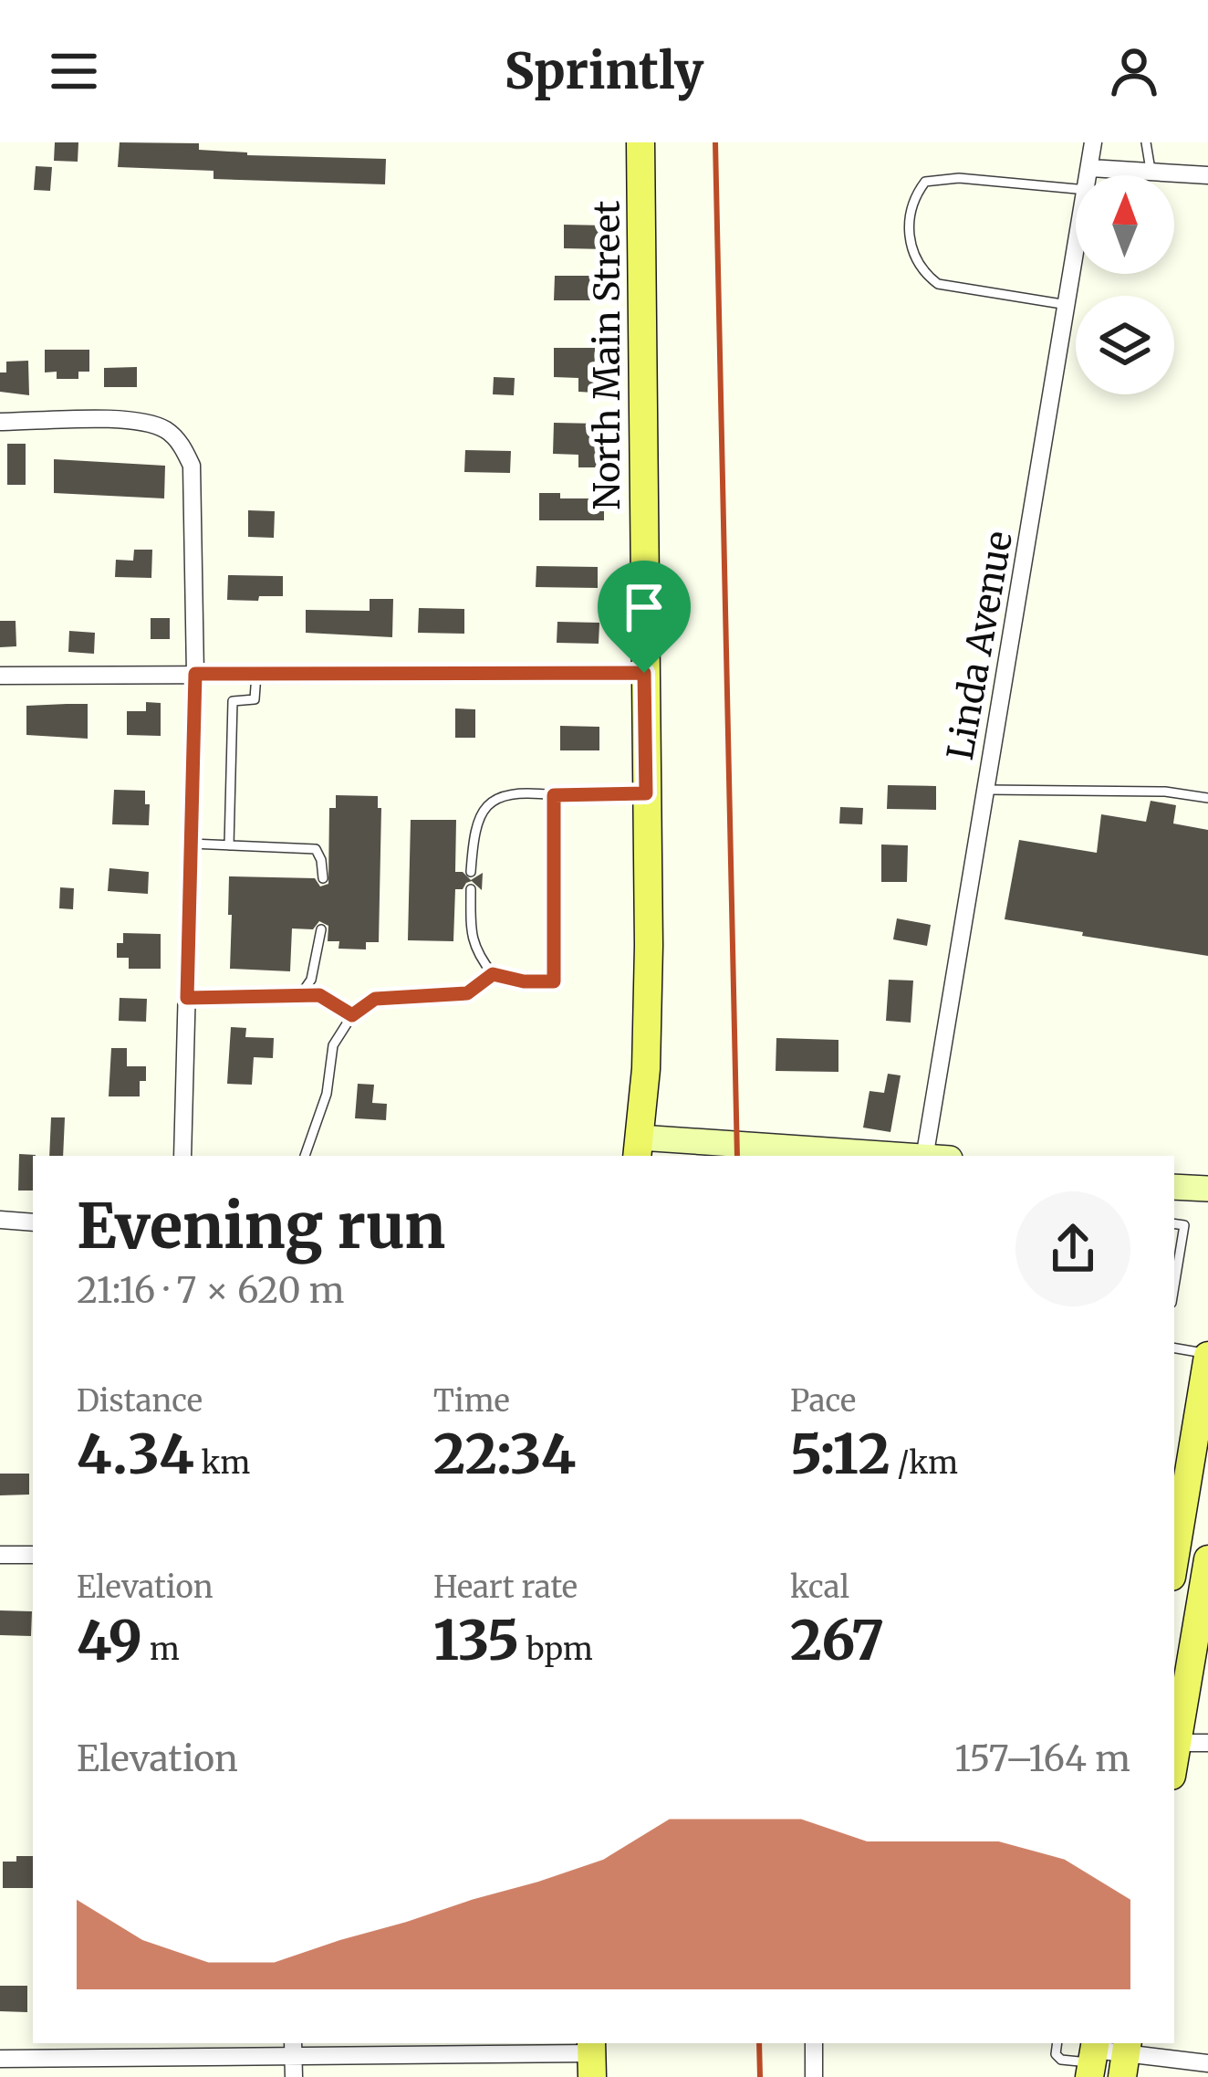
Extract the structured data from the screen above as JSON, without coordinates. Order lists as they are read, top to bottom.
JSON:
{
  "streets": {
    "main road": ["North Main Street"],
    "street": ["Linda Avenue"]
  },
  "north": "top",
  "page": {
    "header": "Sprintly",
    "heading": ["Evening run", "21:16 · 7 × 620 m"],
    "stats": [
      ["Distance", "4.34 km"],
      ["Time", "22:34"],
      ["Pace", "5:12 /km"],
      ["Elevation", "49 m"],
      ["Heart rate", "135 bpm"],
      ["kcal", "267"]
    ],
    "chart": ["Elevation", "157–164 m"]
  }
}
